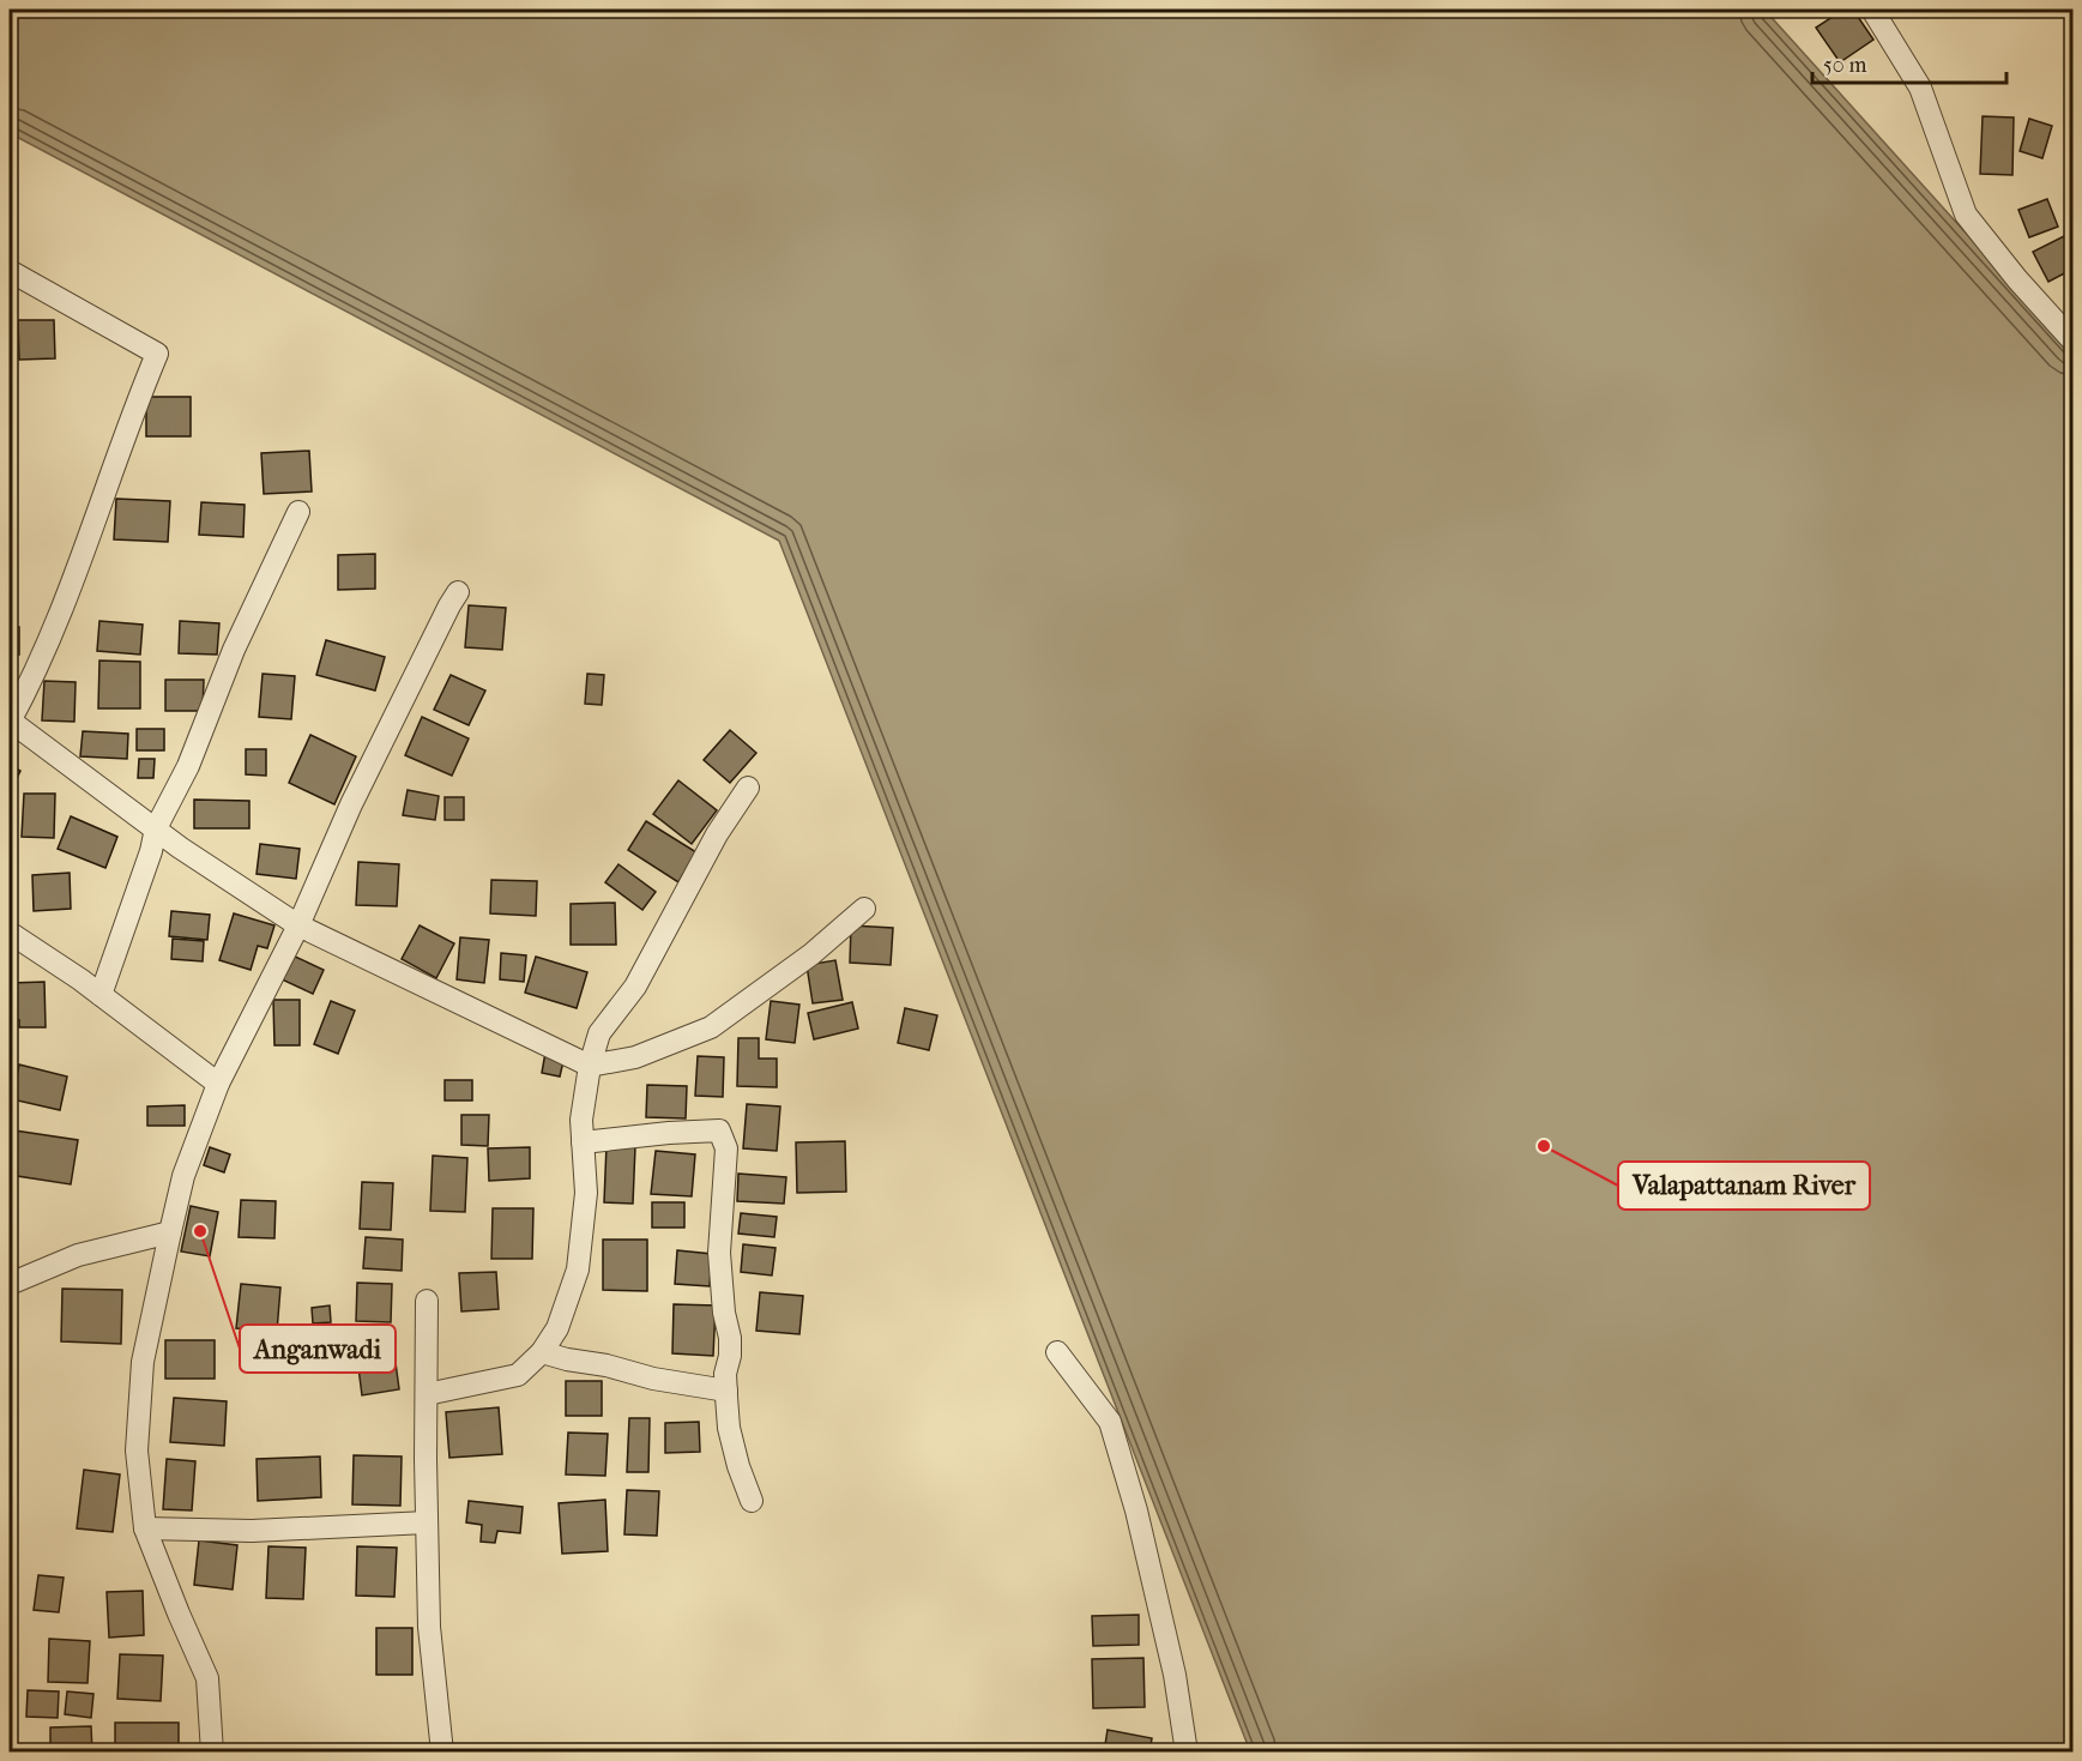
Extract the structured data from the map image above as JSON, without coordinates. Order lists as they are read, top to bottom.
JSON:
{
  "places": ["Valapattanam River", "Anganwadi"],
  "scale_bar": "50 m"
}
